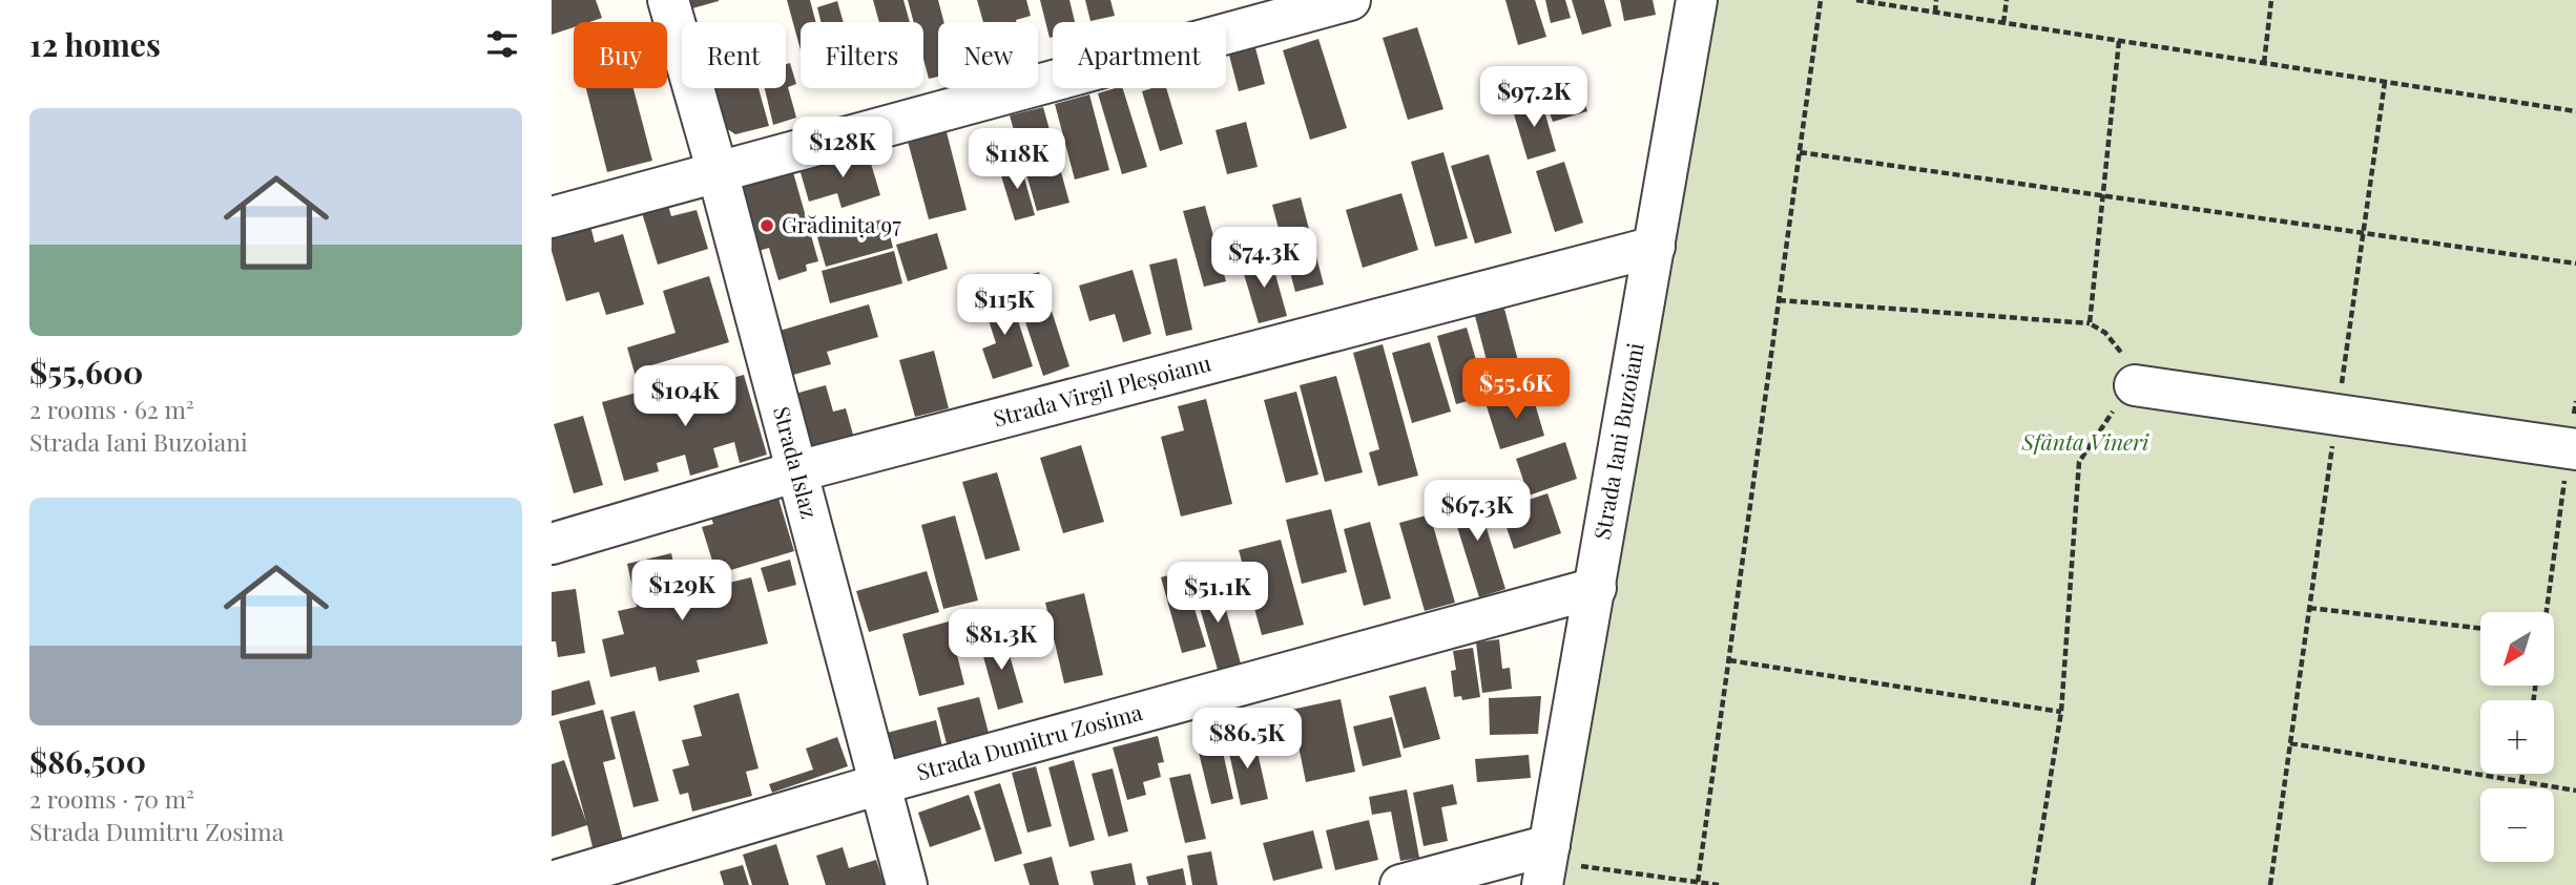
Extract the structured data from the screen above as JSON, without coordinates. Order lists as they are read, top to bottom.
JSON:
{
  "streets": {
    "street": [
      "Strada Virgil Pleșoianu",
      "Strada Iani Buzoiani",
      "Strada Islaz",
      "Strada Dumitru Zosima"
    ]
  },
  "crossings": [
    ["Strada Virgil Pleșoianu", "Strada Iani Buzoiani"],
    ["Strada Virgil Pleșoianu", "Strada Islaz"],
    ["Strada Iani Buzoiani", "Strada Dumitru Zosima"],
    ["Strada Islaz", "Strada Dumitru Zosima"]
  ],
  "parks": ["Sfânta Vineri"],
  "places": ["Grădinița 97"],
  "north": "bottom left",
  "page": {
    "heading": "12 homes",
    "chip": [
      "Buy",
      "Rent",
      "Filters",
      "New",
      "Apartment"
    ],
    "price": [
      "$97.2K",
      "$128K",
      "$118K",
      "$74.3K",
      "$115K",
      "$55.6K",
      "$104K",
      "$67.3K",
      "$129K",
      "$51.1K",
      "$81.3K",
      "$86.5K"
    ],
    "list": [
      {
        "name": "$55,600",
        "note": "2 rooms · 62 m² · Strada Iani Buzoiani"
      },
      {
        "name": "$86,500",
        "note": "2 rooms · 70 m² · Strada Dumitru Zosima"
      }
    ],
    "map_buttons": ["+", "−"]
  }
}
